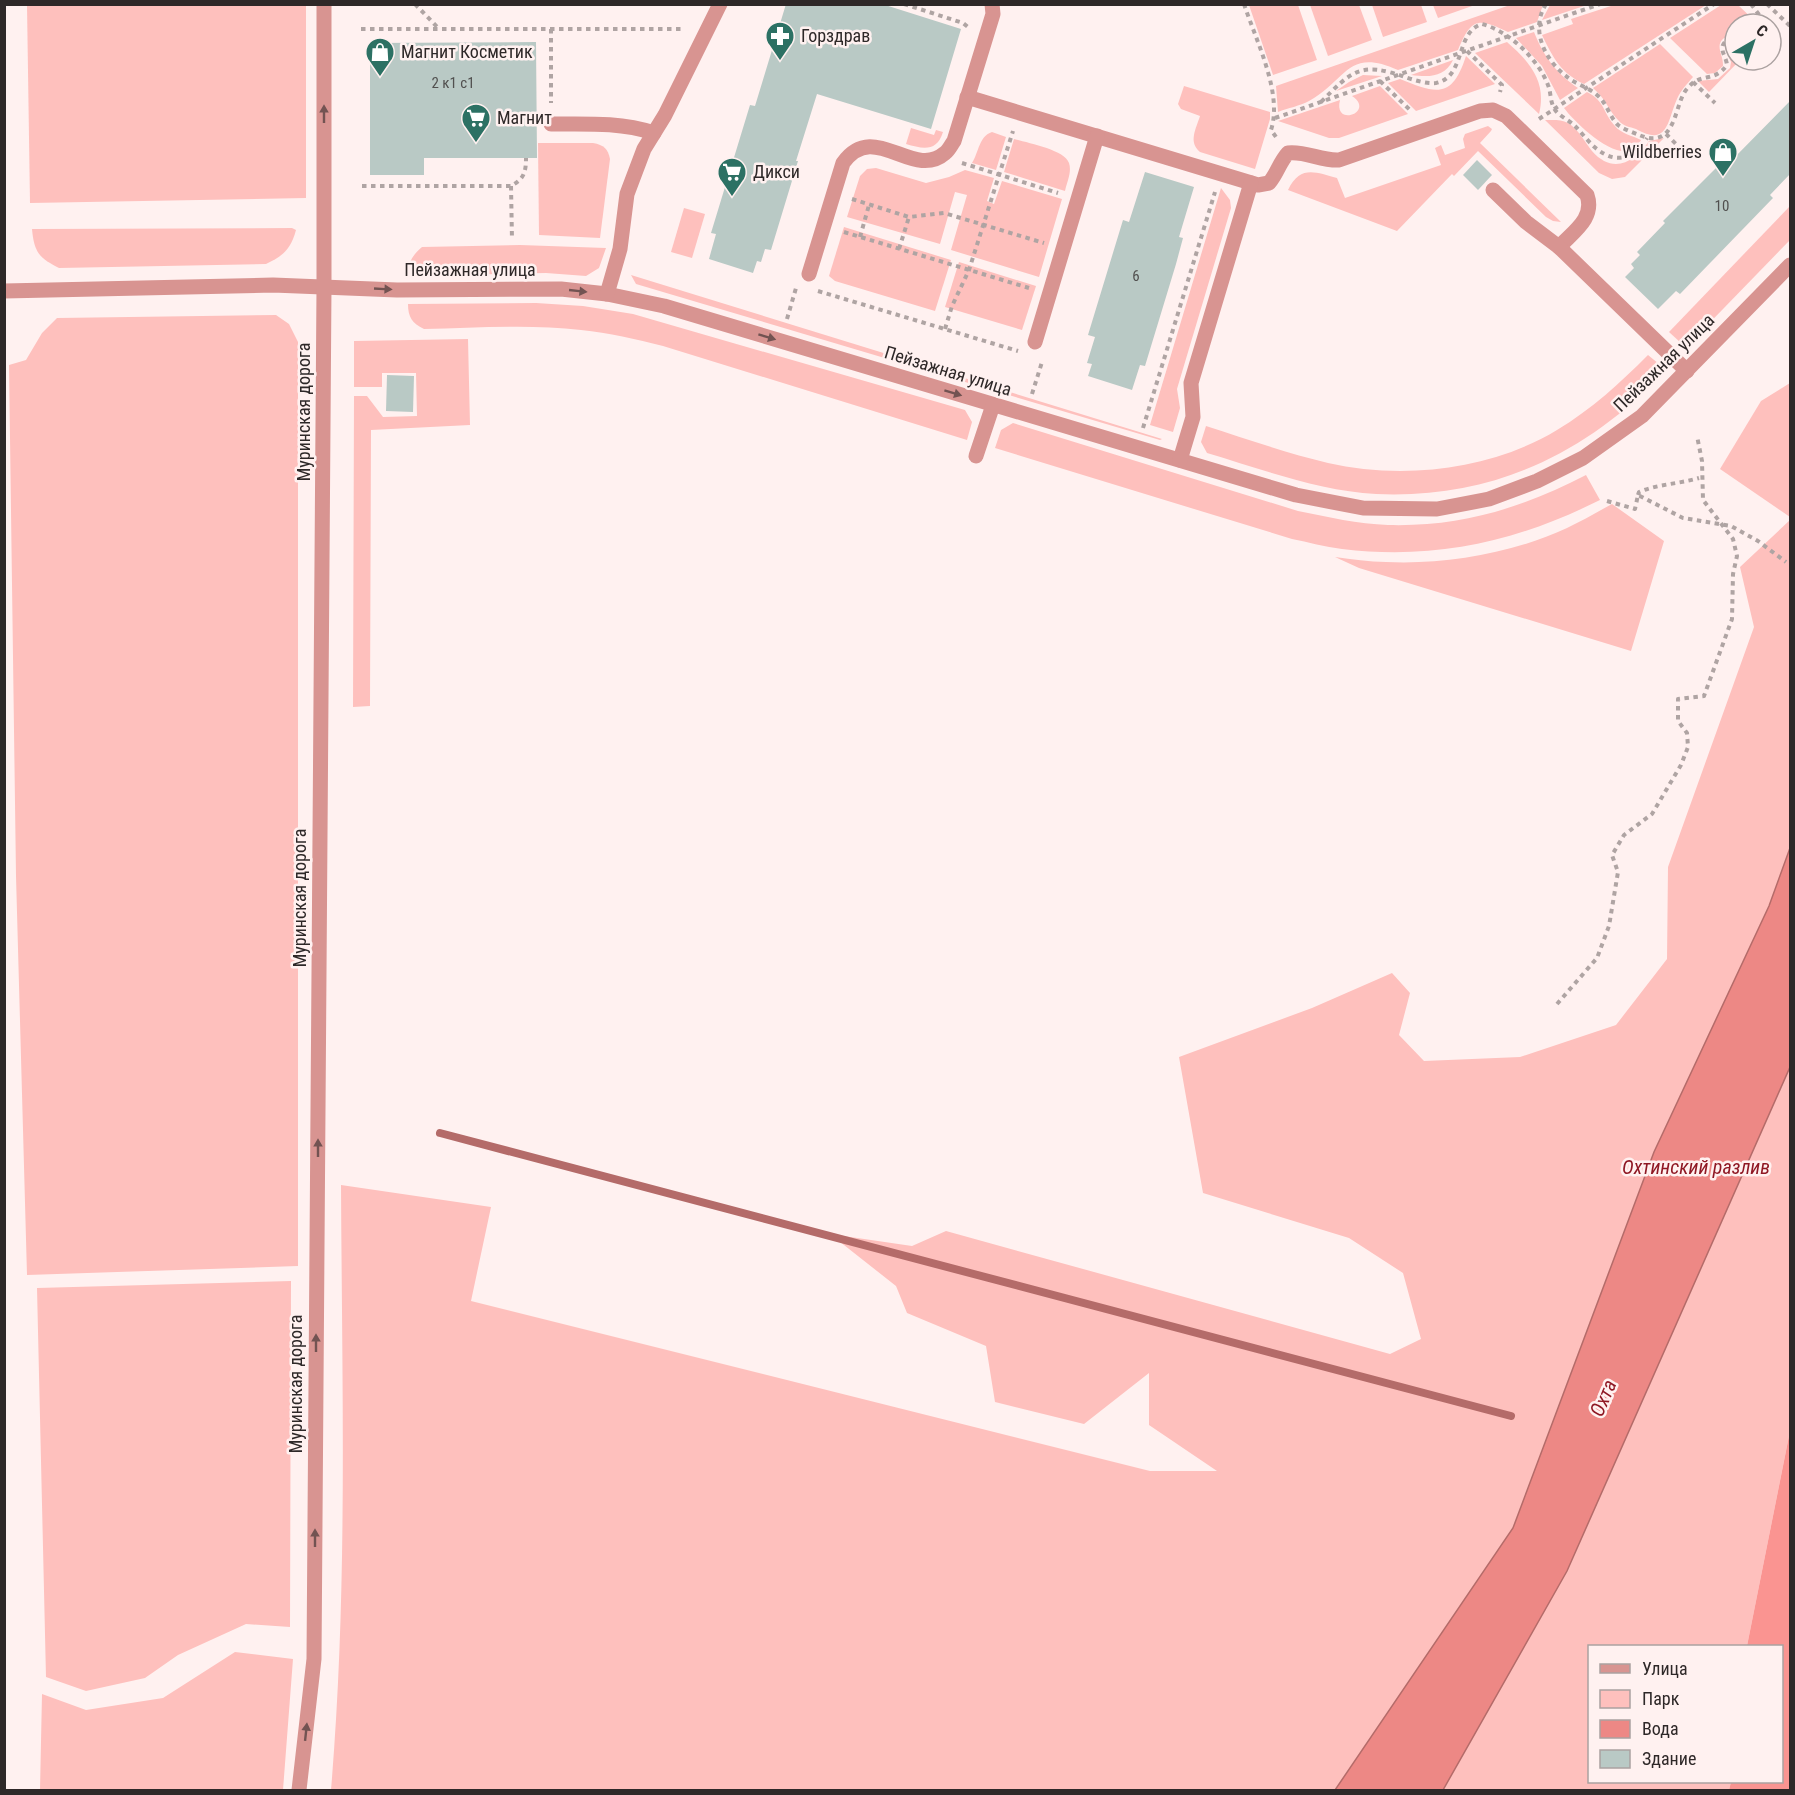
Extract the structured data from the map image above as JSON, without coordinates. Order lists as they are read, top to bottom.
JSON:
{
  "streets": {
    "street": ["Пейзажная улица", "Муринская дорога"]
  },
  "crossings": [
    ["Пейзажная улица", "Муринская дорога"]
  ],
  "one_way": ["Пейзажная улица", "Муринская дорога"],
  "water": ["Охтинский разлив", "Охта"],
  "places": {
    "pharmacy": ["Горздрав"],
    "shop": ["Магнит Косметик", "Wildberries"],
    "supermarket": ["Магнит", "Дикси"]
  },
  "house_numbers": ["2 к1 с1", "10", "6"],
  "legend": [
    "Улица",
    "Парк",
    "Вода",
    "Здание"
  ],
  "north": "top right"
}
